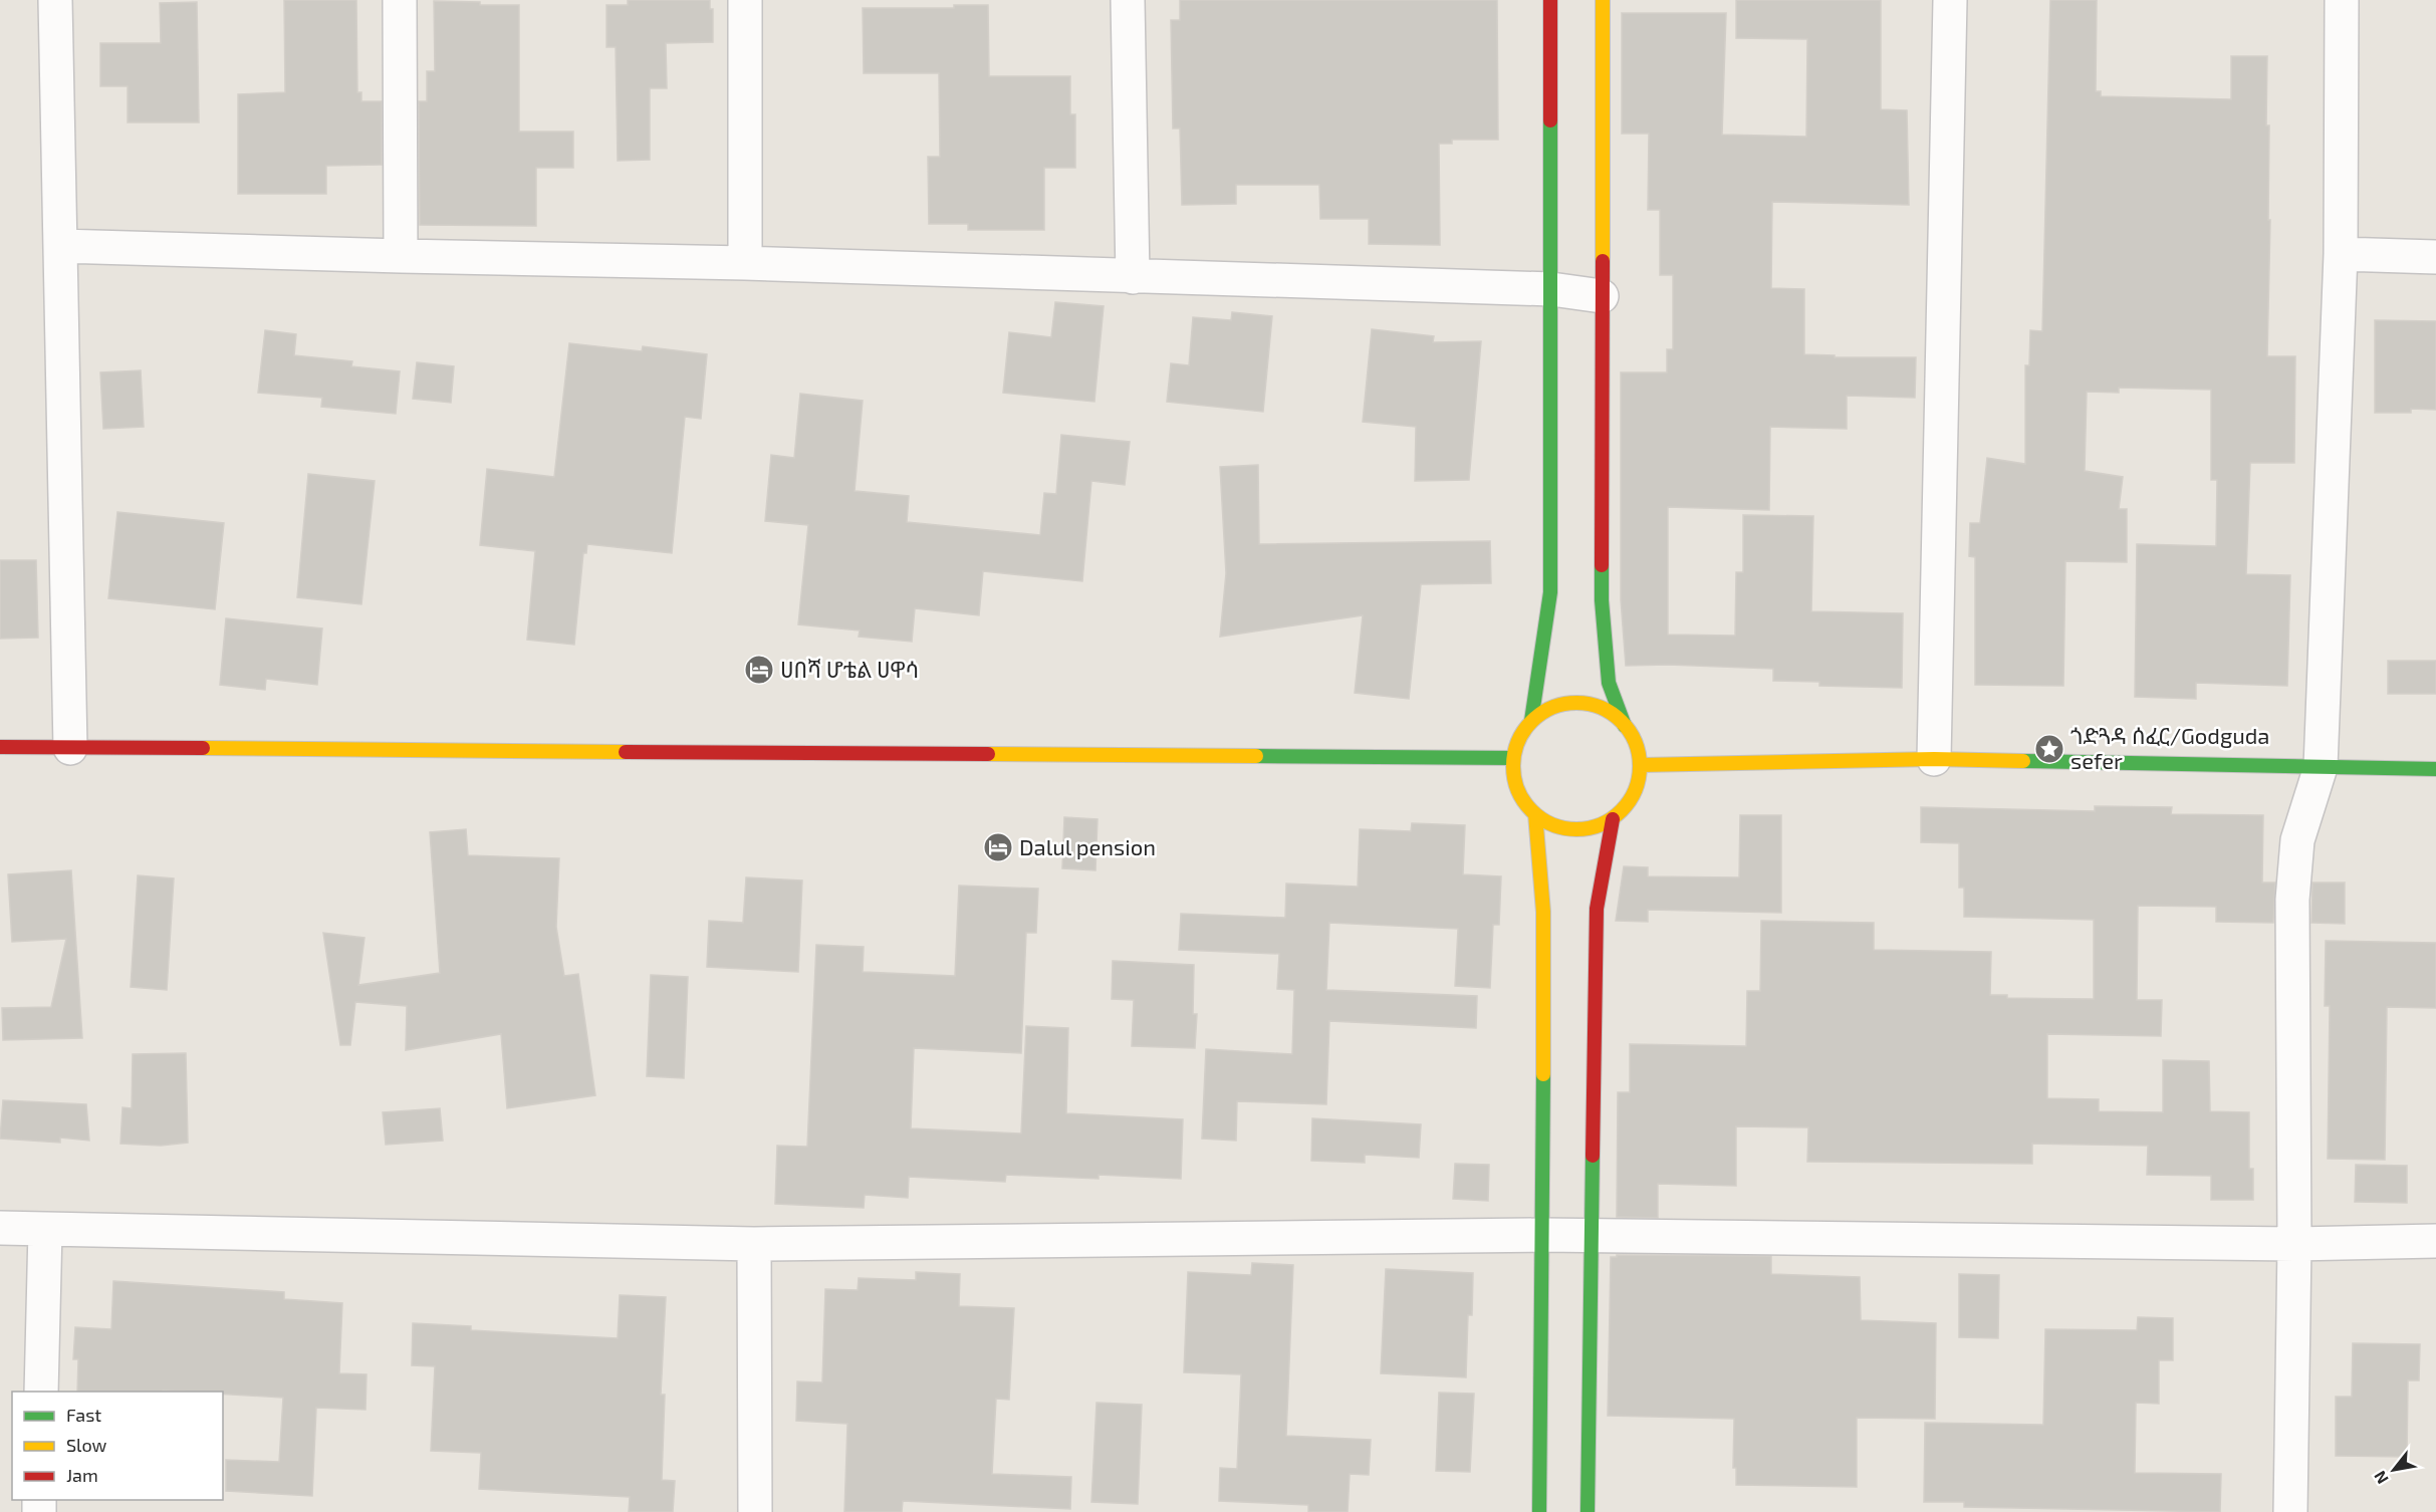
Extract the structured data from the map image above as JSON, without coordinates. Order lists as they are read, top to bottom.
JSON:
{
  "places": {
    "hotel": ["ሀበሻ ሆቴል ሀዋሳ", "Dalul pension"],
    "place": ["ጎድጓዳ ሰፈር/Godguda sefer"]
  },
  "legend": ["Fast", "Slow", "Jam"],
  "north": "bottom left"
}
